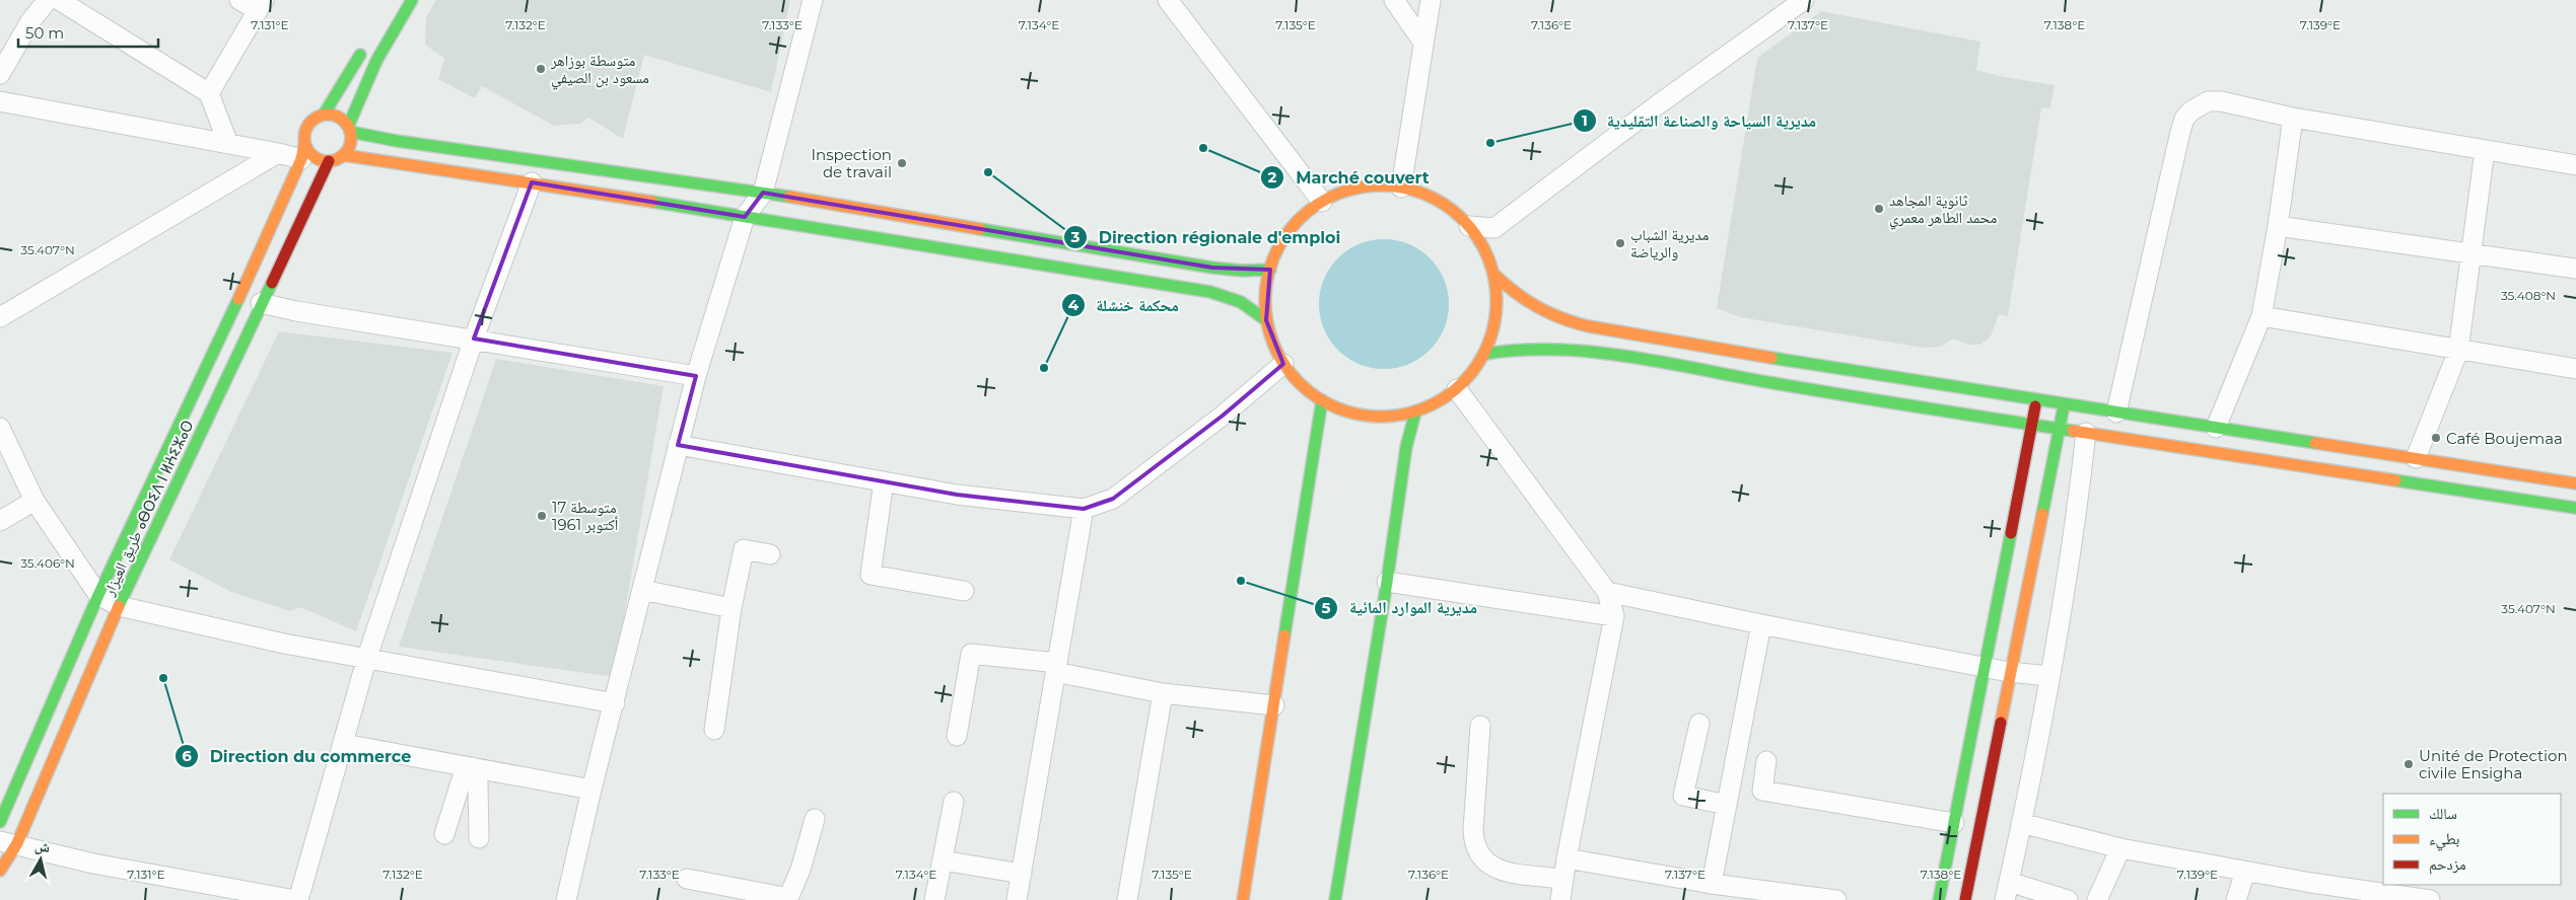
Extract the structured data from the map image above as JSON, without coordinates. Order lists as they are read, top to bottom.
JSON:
{
  "streets": {
    "main road": ["طريق العيزار ⴰⴱⵔⵉⴷ ⵏ ⵍⵄⵉⵣⴰⵔ"]
  },
  "places": [
    "متوسطة بوزاهر مسعود بن الصيفي",
    "مديرية السياحة والصناعة التقليدية",
    "Marché couvert",
    "Inspection de travail",
    "Direction régionale d'emploi",
    "ثانوية المجاهد محمد الطاهر معمري",
    "مديرية الشباب والرياضة",
    "محكمة خنشلة",
    "Café Boujemaa",
    "متوسطة 17 أكتوبر 1961",
    "مديرية الموارد المائية",
    "Direction du commerce",
    "Unité de Protection civile Ensigha"
  ],
  "legend": ["سالك", "بطيء", "مزدحم"],
  "scale_bar": "50 m",
  "north": "top",
  "coordinates": [
    "7.131°E",
    "7.132°E",
    "7.133°E",
    "7.134°E",
    "7.135°E",
    "7.136°E",
    "7.137°E",
    "7.138°E",
    "7.139°E",
    "35.407°N",
    "35.408°N",
    "35.406°N"
  ]
}
